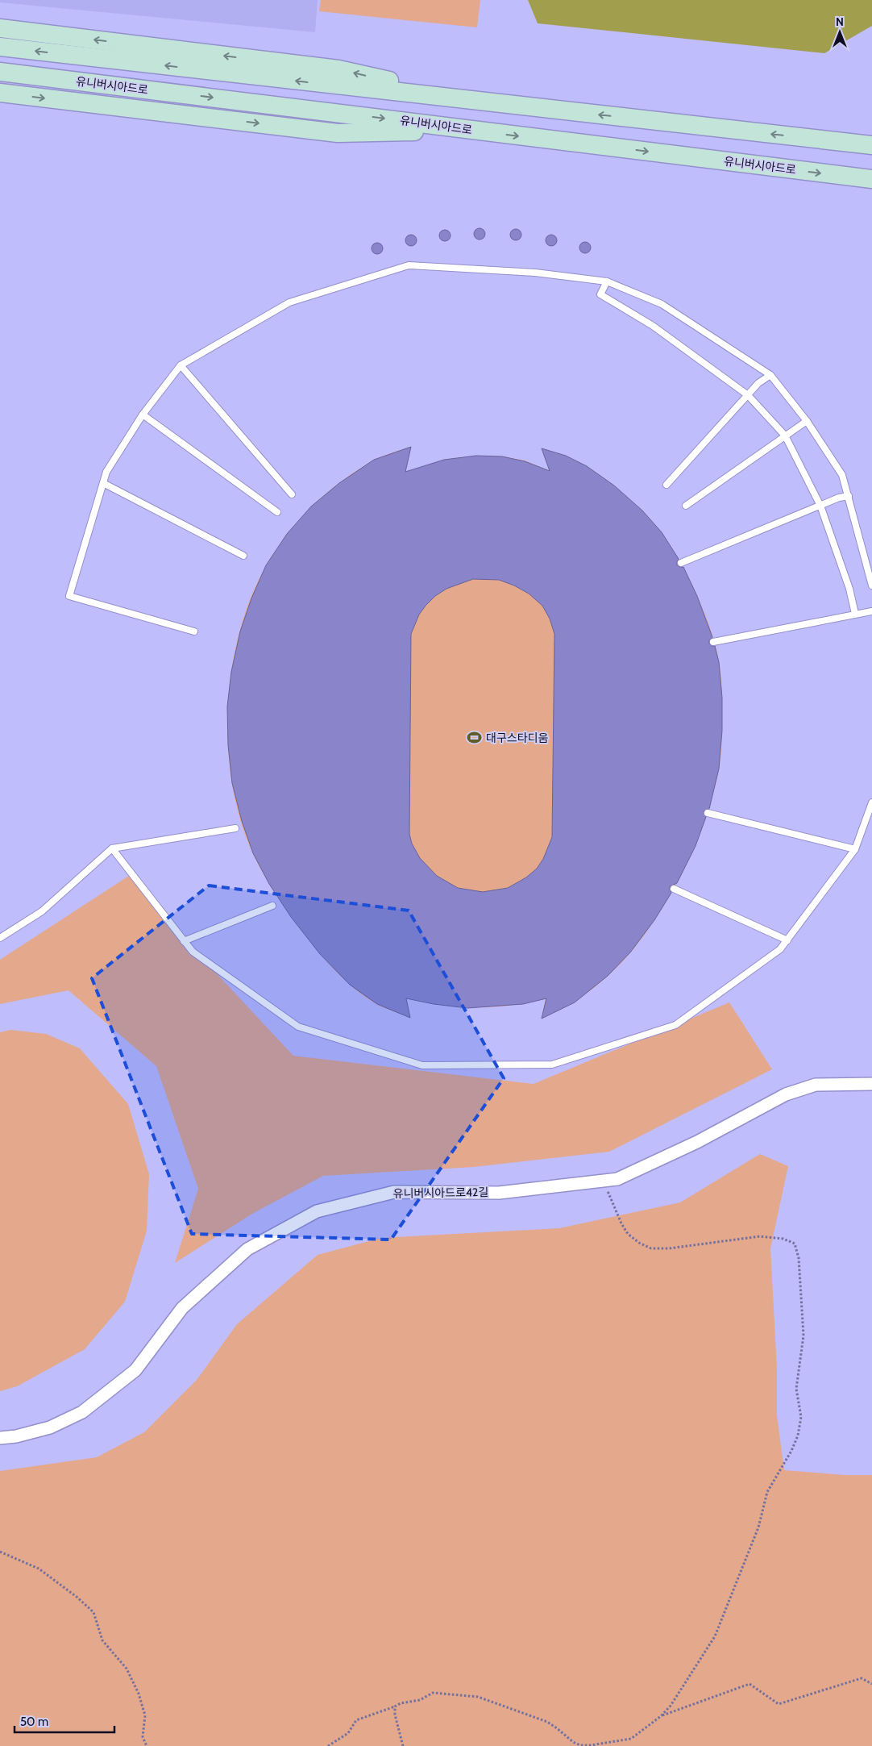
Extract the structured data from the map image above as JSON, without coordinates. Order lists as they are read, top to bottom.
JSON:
{
  "streets": {
    "main road": ["유니버시아드로"],
    "street": ["유니버시아드로42길"]
  },
  "places": {
    "sports": ["대구스타디움"]
  },
  "scale_bar": "50 m",
  "north": "top"
}
